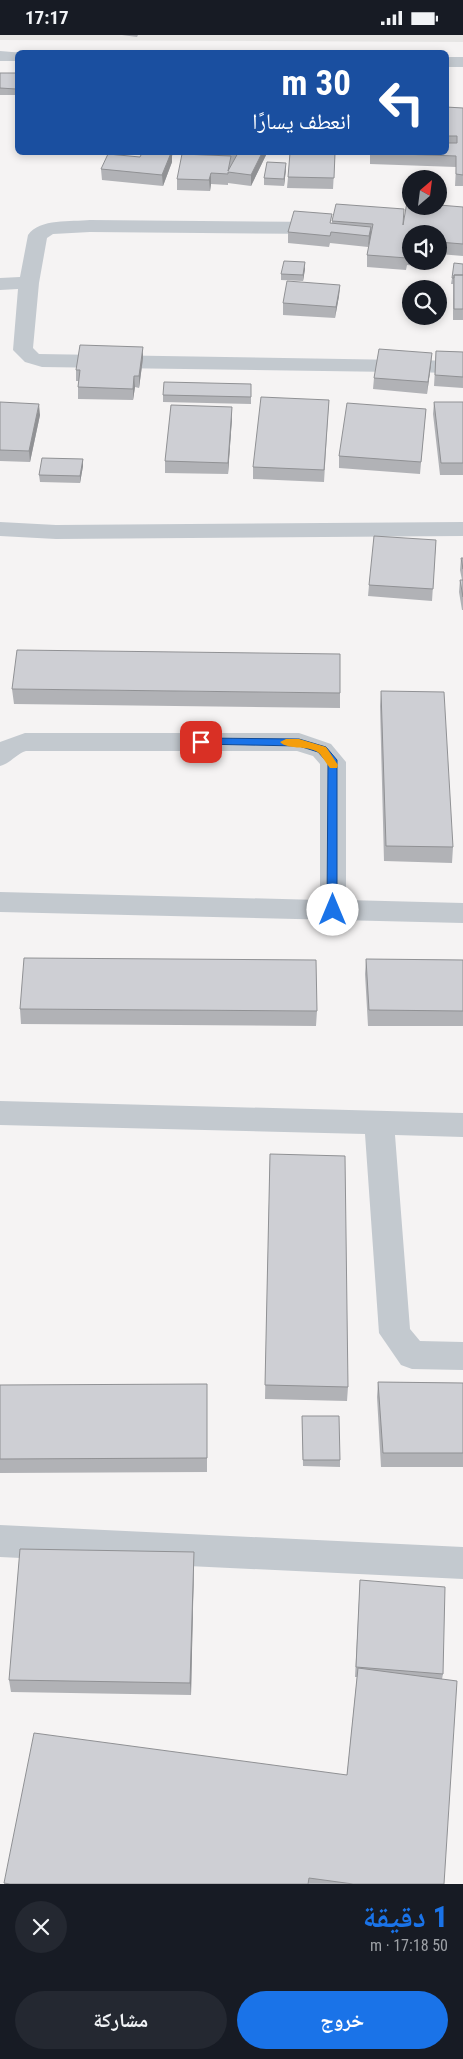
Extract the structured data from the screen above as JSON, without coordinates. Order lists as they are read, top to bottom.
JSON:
{
  "north": "top right",
  "page": {
    "status": "17:17",
    "turn": ["30 m", "انعطف يسارًا"],
    "heading": ["1 دقيقة", "50 m · 17:18"],
    "buttons": ["خروج", "مشاركة"]
  }
}
